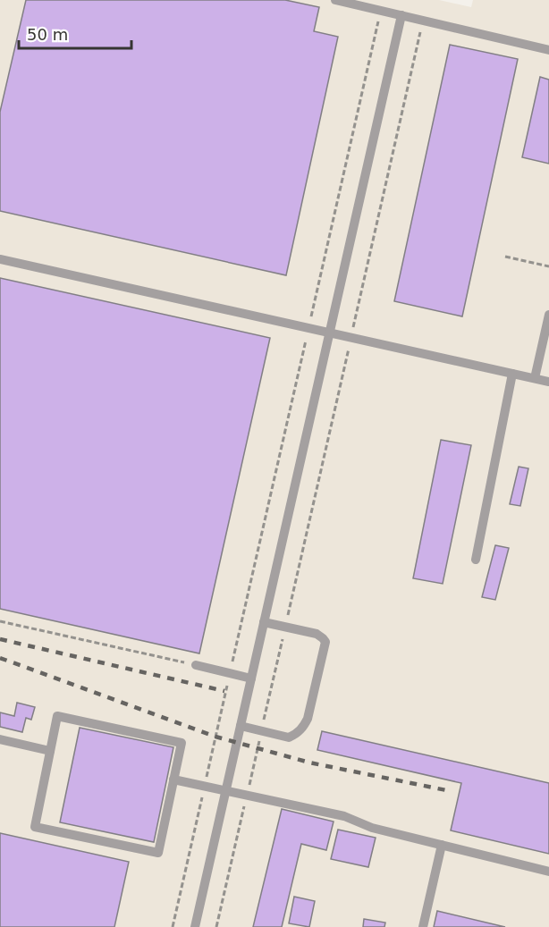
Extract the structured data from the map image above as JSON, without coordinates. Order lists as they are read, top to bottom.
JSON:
{
  "scale_bar": "50 m"
}
